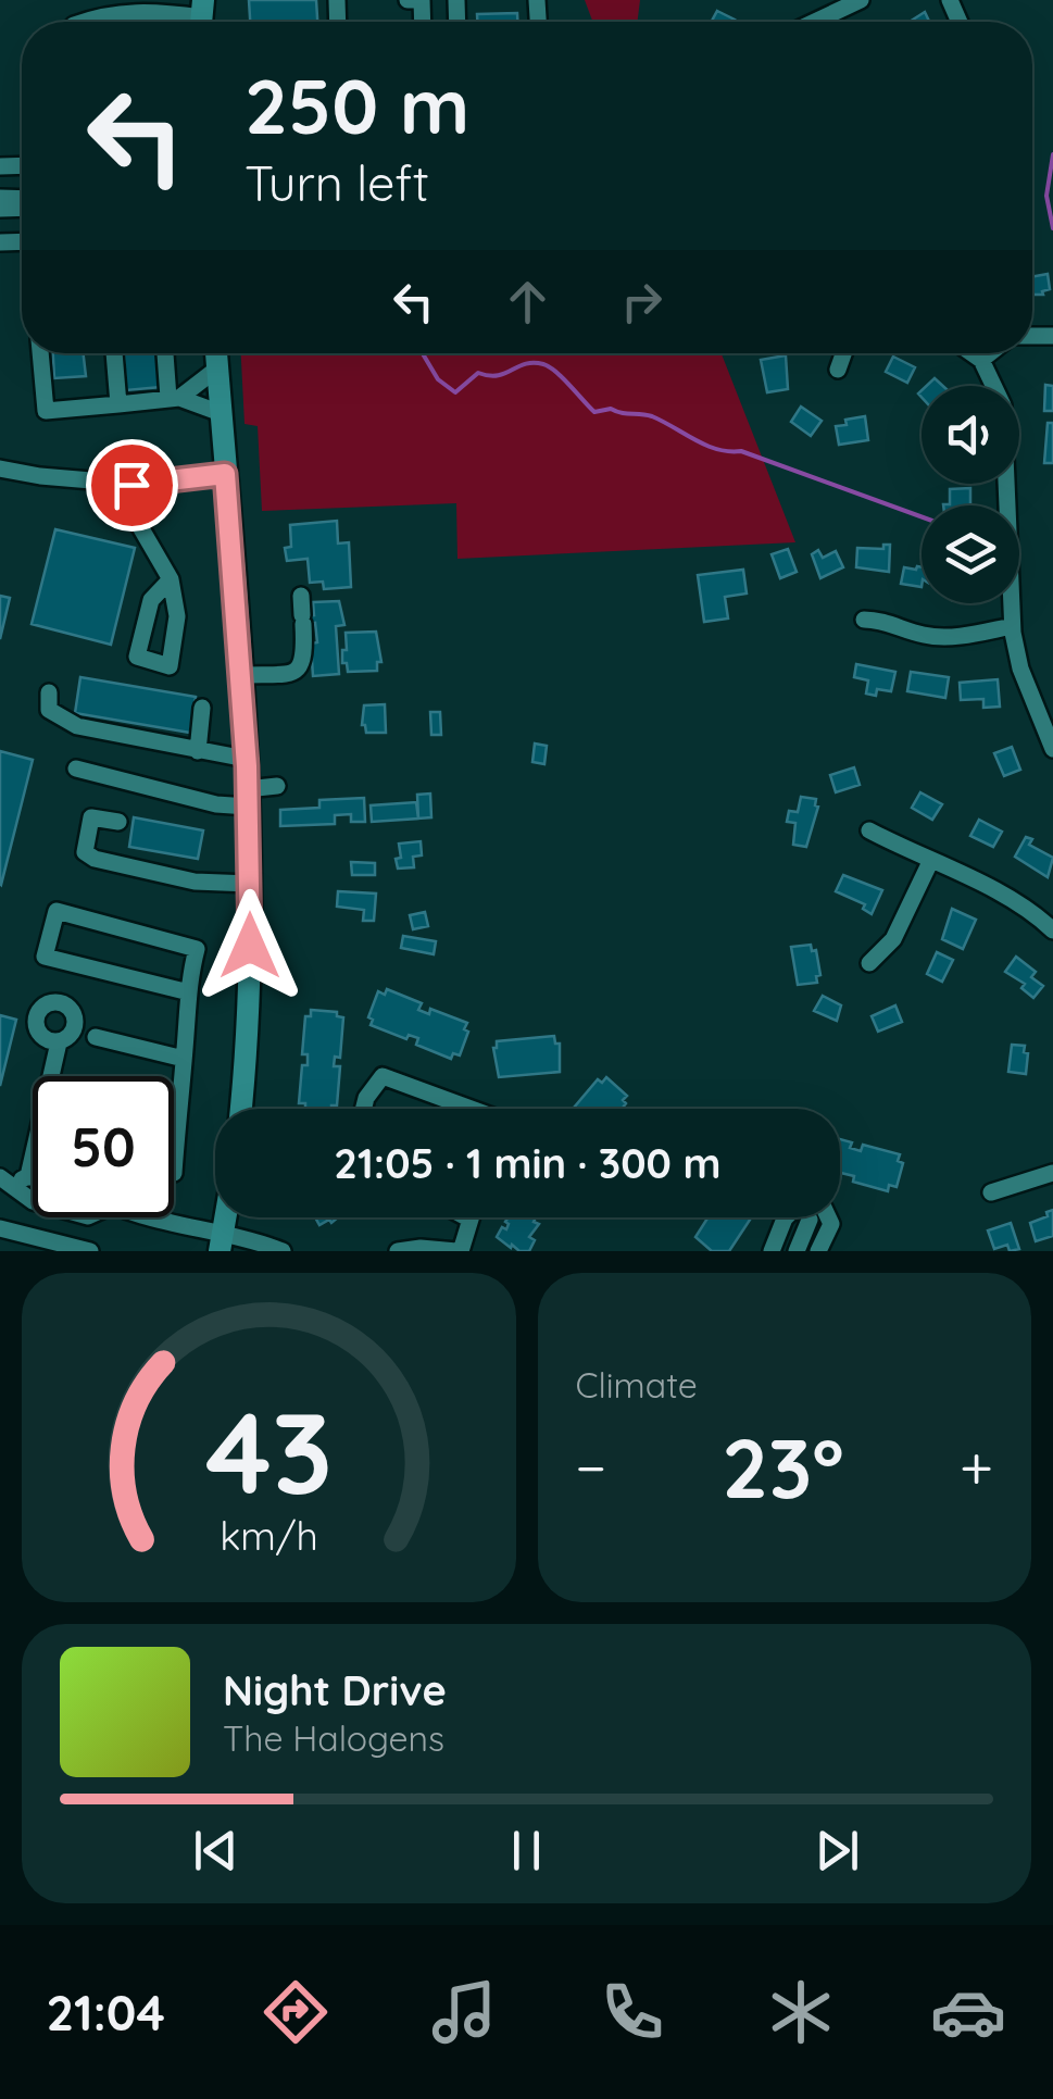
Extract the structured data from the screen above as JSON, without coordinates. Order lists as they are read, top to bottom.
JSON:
{
  "page": {
    "turn": ["250 m", "Turn left"],
    "limit": "50",
    "trip": "21:05 · 1 min · 300 m",
    "tile": "Climate",
    "heat": ["−", "23°", "+"],
    "song": ["Night Drive", "The Halogens"],
    "tabs": "21:04",
    "gauge": ["43", "km/h"]
  }
}
